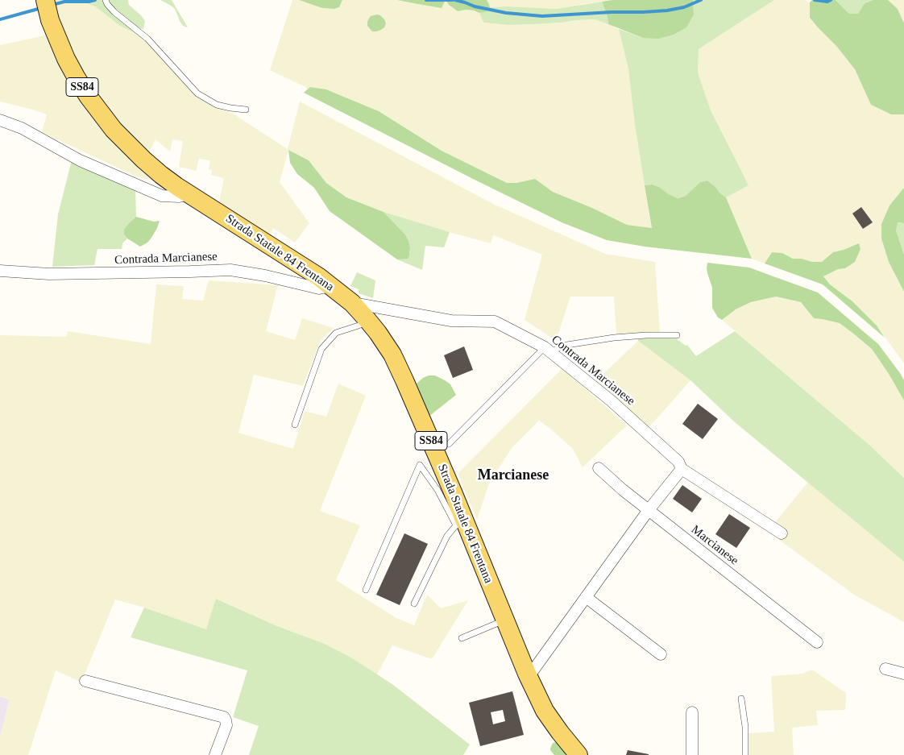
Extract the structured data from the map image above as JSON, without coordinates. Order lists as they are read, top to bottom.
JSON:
{
  "streets": {
    "main road": ["SS84", "Strada Statale 84 Frentana"],
    "street": ["Contrada Marcianese", "Marcianese"]
  },
  "crossings": [
    ["Strada Statale 84 Frentana", "Contrada Marcianese"]
  ],
  "districts": ["Marcianese"]
}
